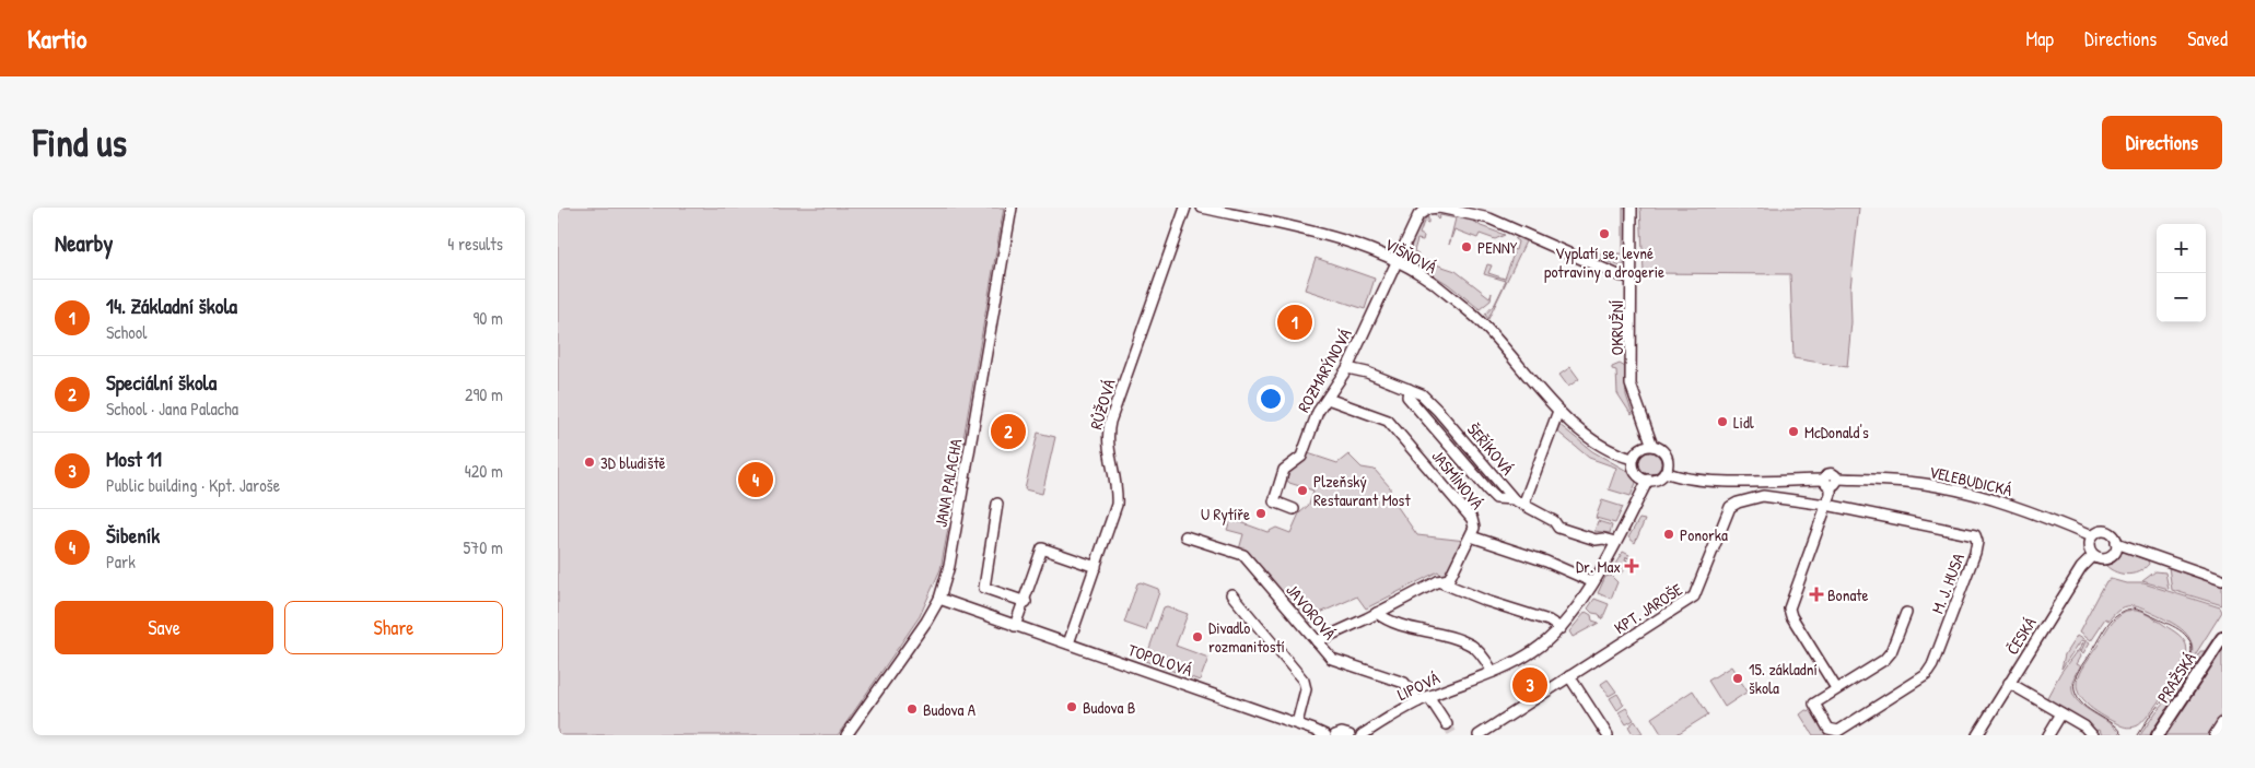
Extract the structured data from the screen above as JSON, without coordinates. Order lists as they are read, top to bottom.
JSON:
{
  "streets": {
    "main road": ["PRAŽSKÁ"],
    "street": [
      "VIŠŇOVÁ",
      "OKRUŽNÍ",
      "ROZMARÝNOVÁ",
      "RŮŽOVÁ",
      "ŠEŘÍKOVÁ",
      "JASMÍNOVÁ",
      "VELEBUDICKÁ",
      "JANA PALACHA",
      "M. J. HUSA",
      "KPT. JAROŠE",
      "JAVOROVÁ",
      "ČESKÁ",
      "TOPOLOVÁ",
      "LIPOVÁ"
    ]
  },
  "crossings": [
    ["VIŠŇOVÁ", "OKRUŽNÍ"],
    ["VIŠŇOVÁ", "ROZMARÝNOVÁ"],
    ["VIŠŇOVÁ", "VELEBUDICKÁ"],
    ["VIŠŇOVÁ", "LIPOVÁ"],
    ["OKRUŽNÍ", "VELEBUDICKÁ"],
    ["OKRUŽNÍ", "LIPOVÁ"],
    ["ROZMARÝNOVÁ", "ŠEŘÍKOVÁ"],
    ["ROZMARÝNOVÁ", "JASMÍNOVÁ"],
    ["RŮŽOVÁ", "TOPOLOVÁ"],
    ["ŠEŘÍKOVÁ", "LIPOVÁ"],
    ["JASMÍNOVÁ", "JAVOROVÁ"],
    ["VELEBUDICKÁ", "ČESKÁ"],
    ["VELEBUDICKÁ", "LIPOVÁ"],
    ["JANA PALACHA", "TOPOLOVÁ"],
    ["M. J. HUSA", "KPT. JAROŠE"],
    ["JAVOROVÁ", "LIPOVÁ"]
  ],
  "places": {
    "other": [
      "Vyplatí se, levné potraviny a drogerie",
      "PENNY",
      "Lidl",
      "McDonald's",
      "3D bludiště",
      "Plzeňský Restaurant Most",
      "U Rytíře",
      "Ponorka",
      "Divadlo rozmanitostí",
      "15. základní škola",
      "Budova B",
      "Budova A"
    ],
    "health": ["Dr. Max", "Bonate"]
  },
  "page": {
    "header": "Kartio",
    "nav": ["Map", "Directions", "Saved"],
    "buttons": [
      "Directions",
      ["Save", "Share"]
    ],
    "title": "Find us",
    "heading": ["Nearby", "4 results"],
    "map_buttons": ["+", "−"],
    "list": [
      {
        "mark": "1",
        "name": "14. Základní škola",
        "note": "School",
        "value": "90 m"
      },
      {
        "mark": "2",
        "name": "Speciální škola",
        "note": "School · Jana Palacha",
        "value": "290 m"
      },
      {
        "mark": "3",
        "name": "Most 11",
        "note": "Public building · Kpt. Jaroše",
        "value": "420 m"
      },
      {
        "mark": "4",
        "name": "Šibeník",
        "note": "Park",
        "value": "570 m"
      }
    ],
    "pins": [
      "1",
      "2",
      "4",
      "3"
    ]
  }
}
